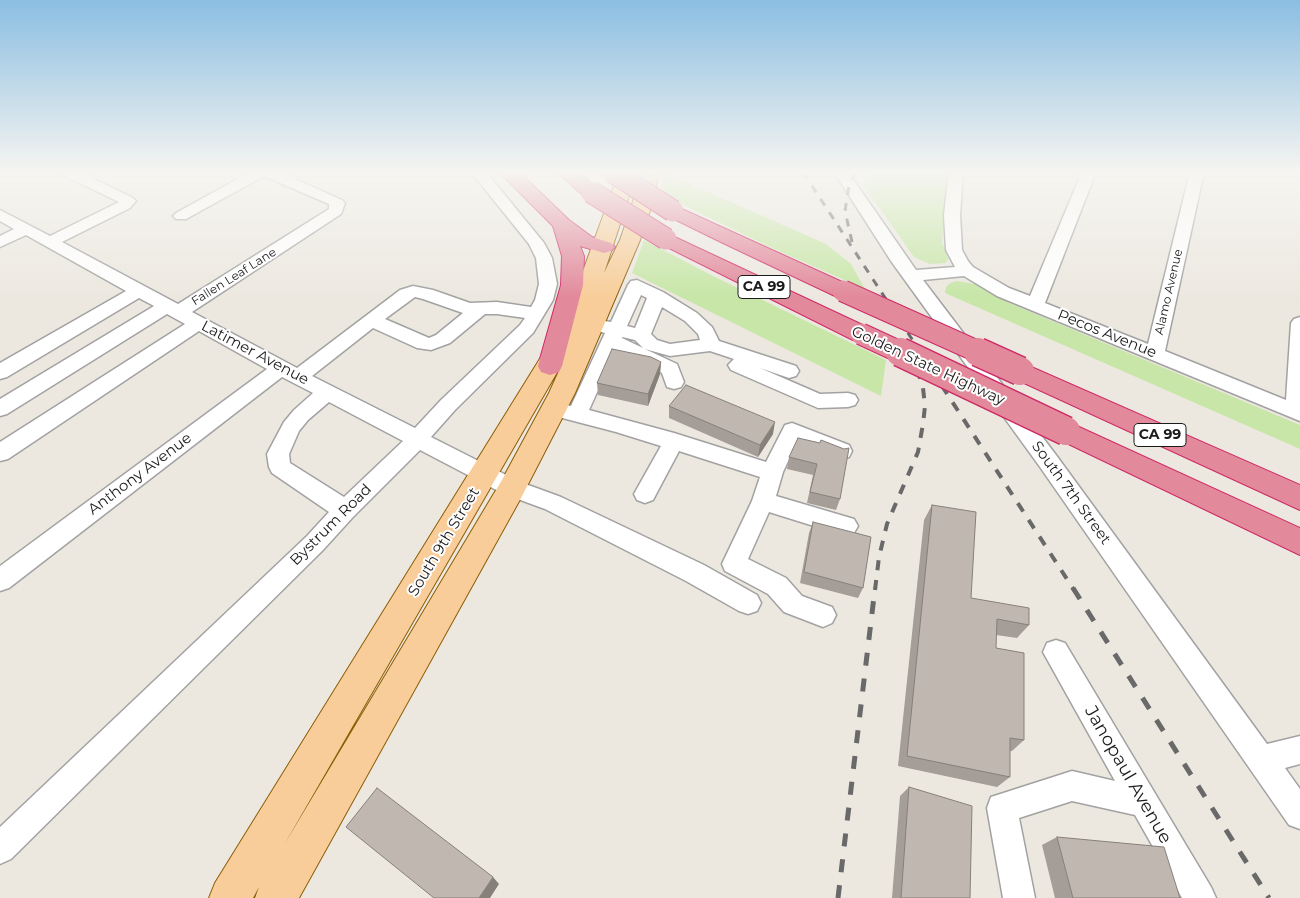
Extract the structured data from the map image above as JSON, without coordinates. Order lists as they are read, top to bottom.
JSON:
{
  "streets": {
    "highway": ["CA 99", "Golden State Highway"],
    "main road": ["South 9th Street"],
    "street": [
      "Fallen Leaf Lane",
      "Alamo Avenue",
      "Pecos Avenue",
      "Latimer Avenue",
      "Anthony Avenue",
      "South 7th Street",
      "Bystrum Road",
      "Janopaul Avenue"
    ]
  },
  "crossings": [
    ["Fallen Leaf Lane", "Latimer Avenue"],
    ["Alamo Avenue", "Pecos Avenue"],
    ["Latimer Avenue", "Anthony Avenue"],
    ["Latimer Avenue", "Bystrum Road"],
    ["Latimer Avenue", "South 9th Street"],
    ["Anthony Avenue", "Bystrum Road"]
  ]
}
